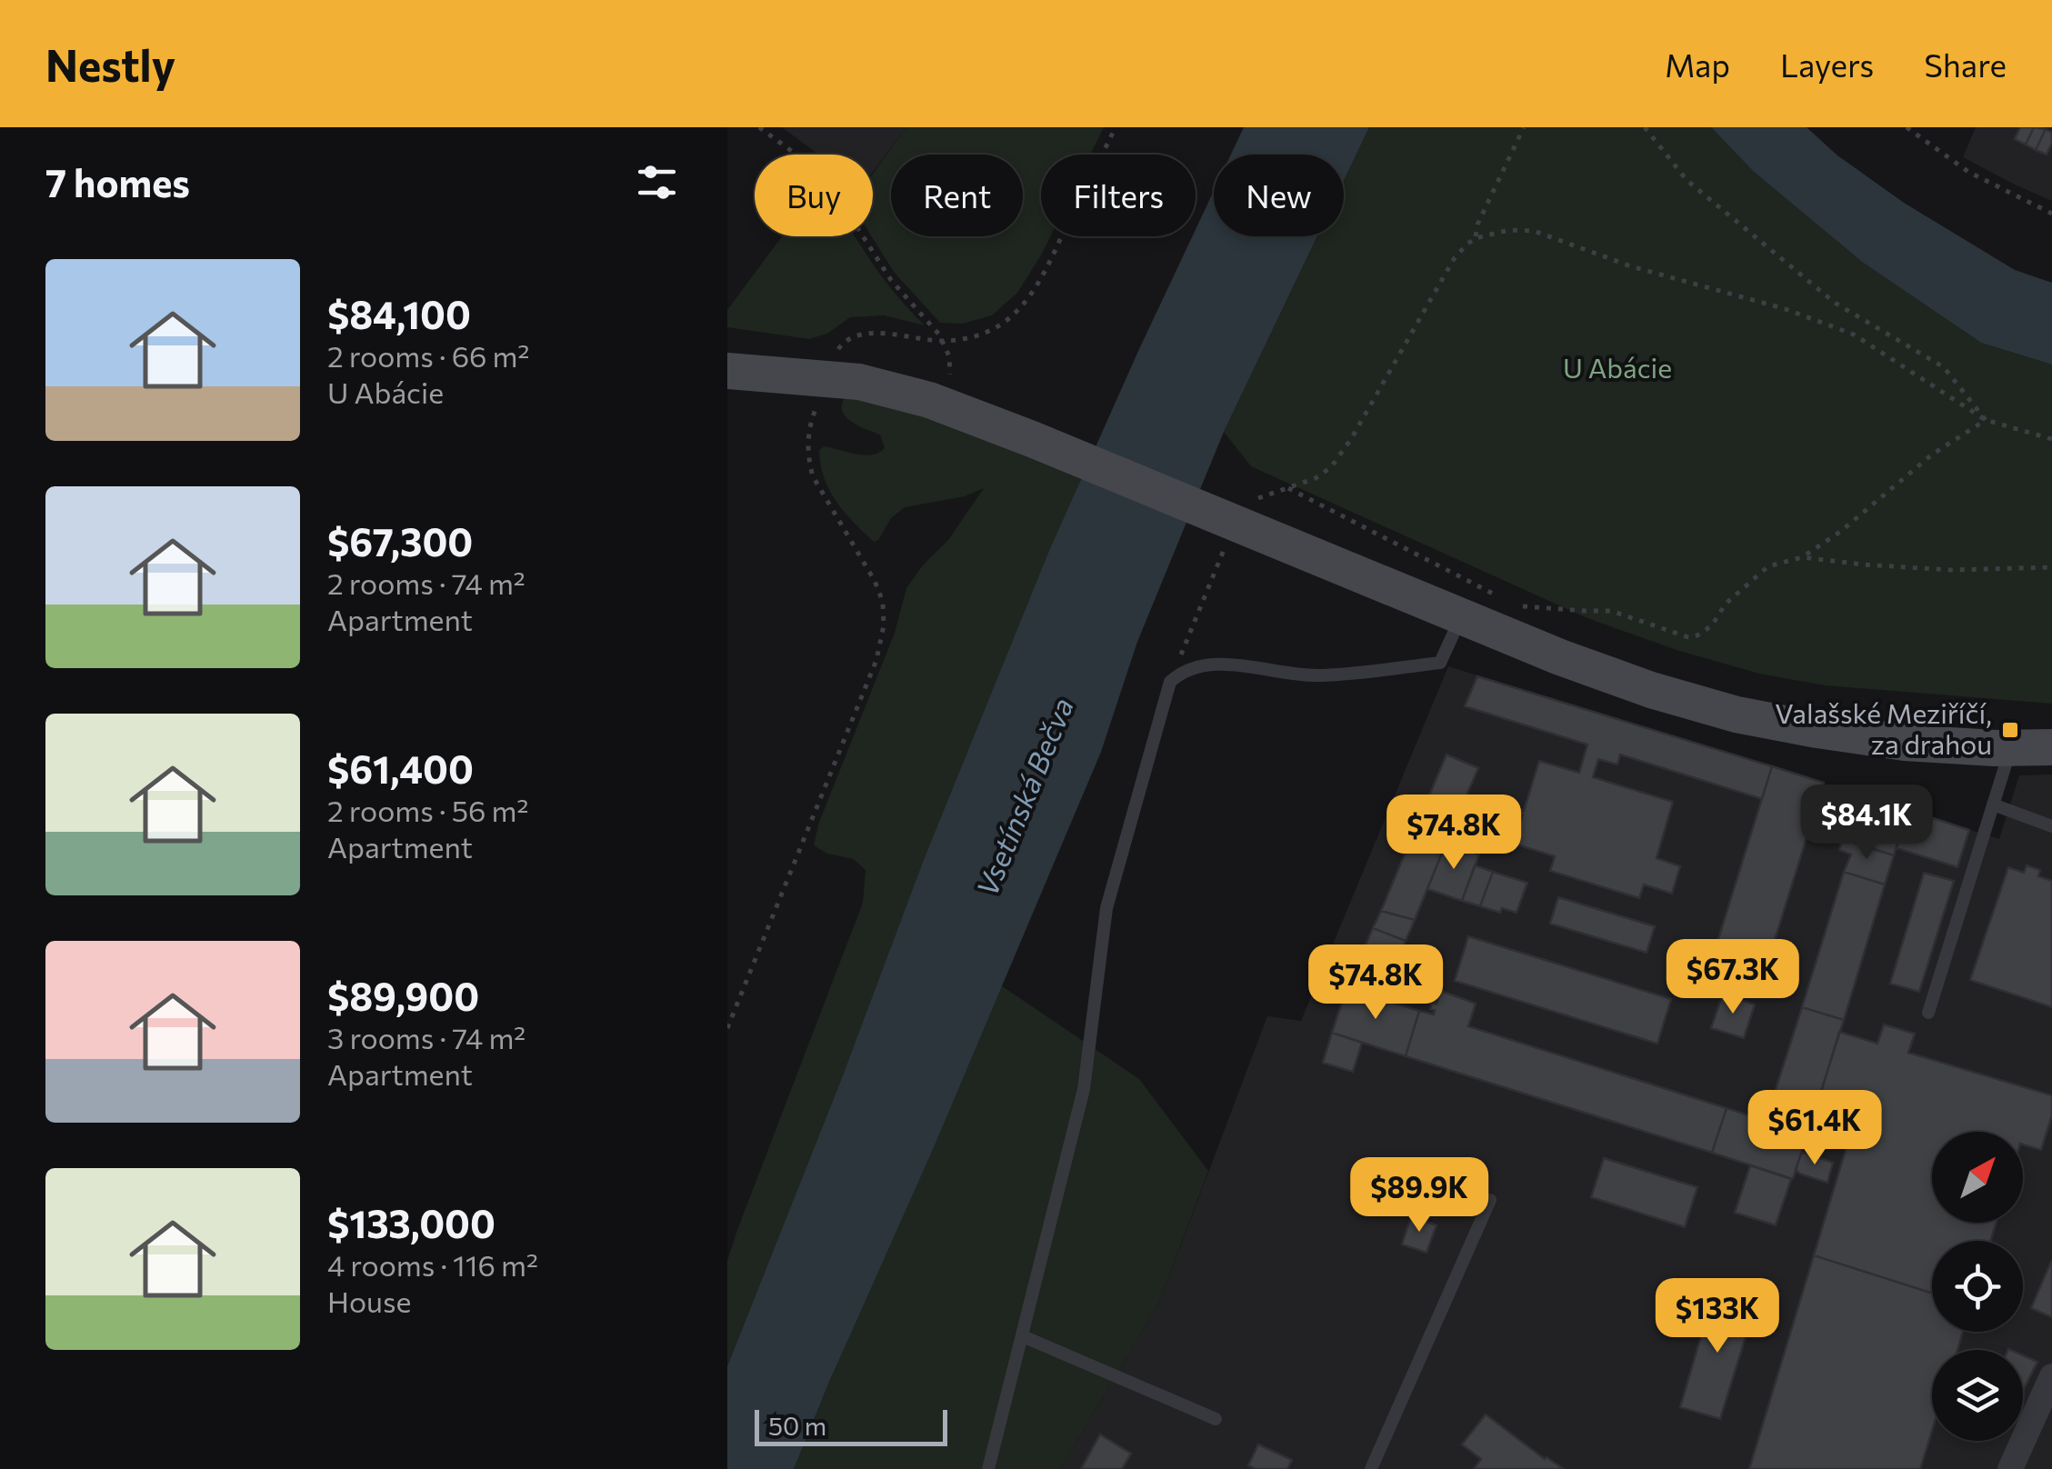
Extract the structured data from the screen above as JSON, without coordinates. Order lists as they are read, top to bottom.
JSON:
{
  "water": ["Vsetínská Bečva"],
  "parks": ["U Abácie"],
  "places": {
    "transit": ["Valašské Meziříčí, za drahou"]
  },
  "scale_bar": "50 m",
  "north": "top right",
  "page": {
    "header": "Nestly",
    "nav": ["Map", "Layers", "Share"],
    "heading": "7 homes",
    "chip": [
      "Buy",
      "Rent",
      "Filters",
      "New"
    ],
    "list": [
      {
        "name": "$84,100",
        "note": "2 rooms · 66 m² · U Abácie"
      },
      {
        "name": "$67,300",
        "note": "2 rooms · 74 m² · Apartment"
      },
      {
        "name": "$61,400",
        "note": "2 rooms · 56 m² · Apartment"
      },
      {
        "name": "$89,900",
        "note": "3 rooms · 74 m² · Apartment"
      },
      {
        "name": "$133,000",
        "note": "4 rooms · 116 m² · House"
      }
    ],
    "price": [
      "$84.1K",
      "$74.8K",
      "$67.3K",
      "$74.8K",
      "$61.4K",
      "$89.9K",
      "$133K"
    ],
    "scale": "50 m"
  }
}
